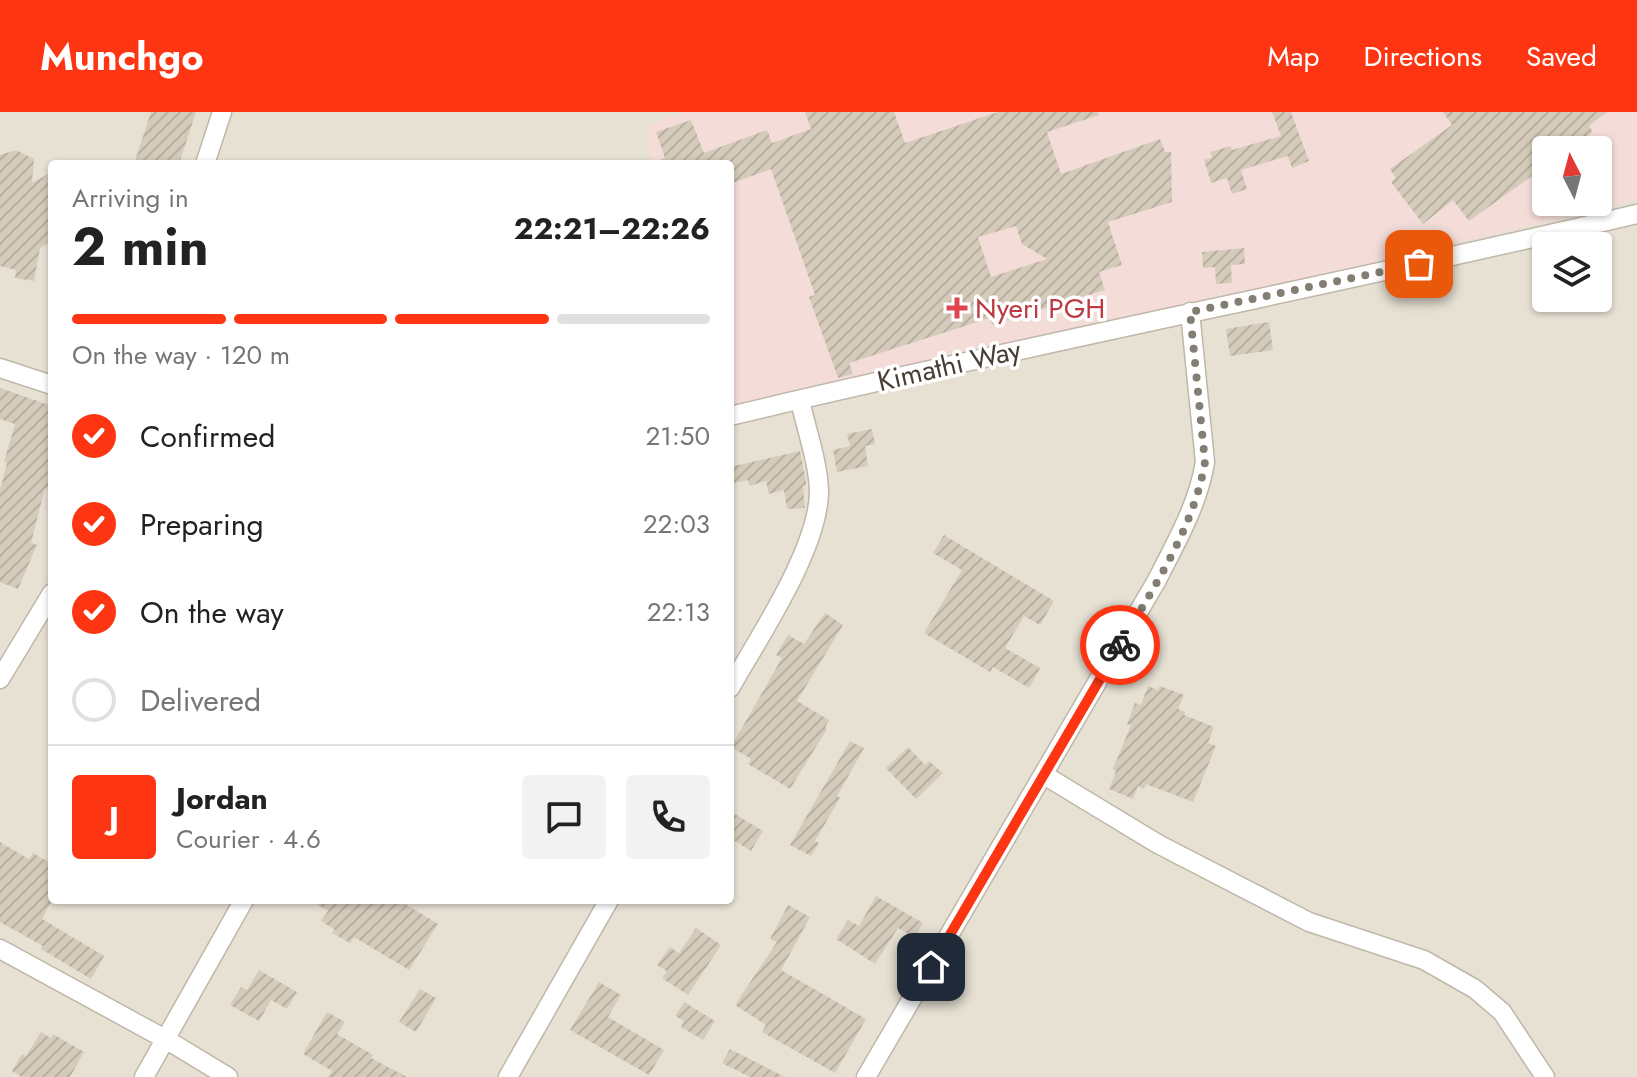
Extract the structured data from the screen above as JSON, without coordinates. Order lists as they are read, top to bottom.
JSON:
{
  "streets": {
    "street": ["Kimathi Way"]
  },
  "places": {
    "health": ["Nyeri PGH"]
  },
  "north": "top",
  "page": {
    "header": "Munchgo",
    "nav": ["Map", "Directions", "Saved"],
    "heading": ["2 min", "Arriving in", "22:21–22:26"],
    "panel": ["Jordan", "Courier · 4.6"],
    "bar": "On the way · 120 m",
    "list": [
      ["Confirmed", "21:50"],
      ["Preparing", "22:03"],
      ["On the way", "22:13"],
      "Delivered"
    ],
    "round": "J"
  }
}
